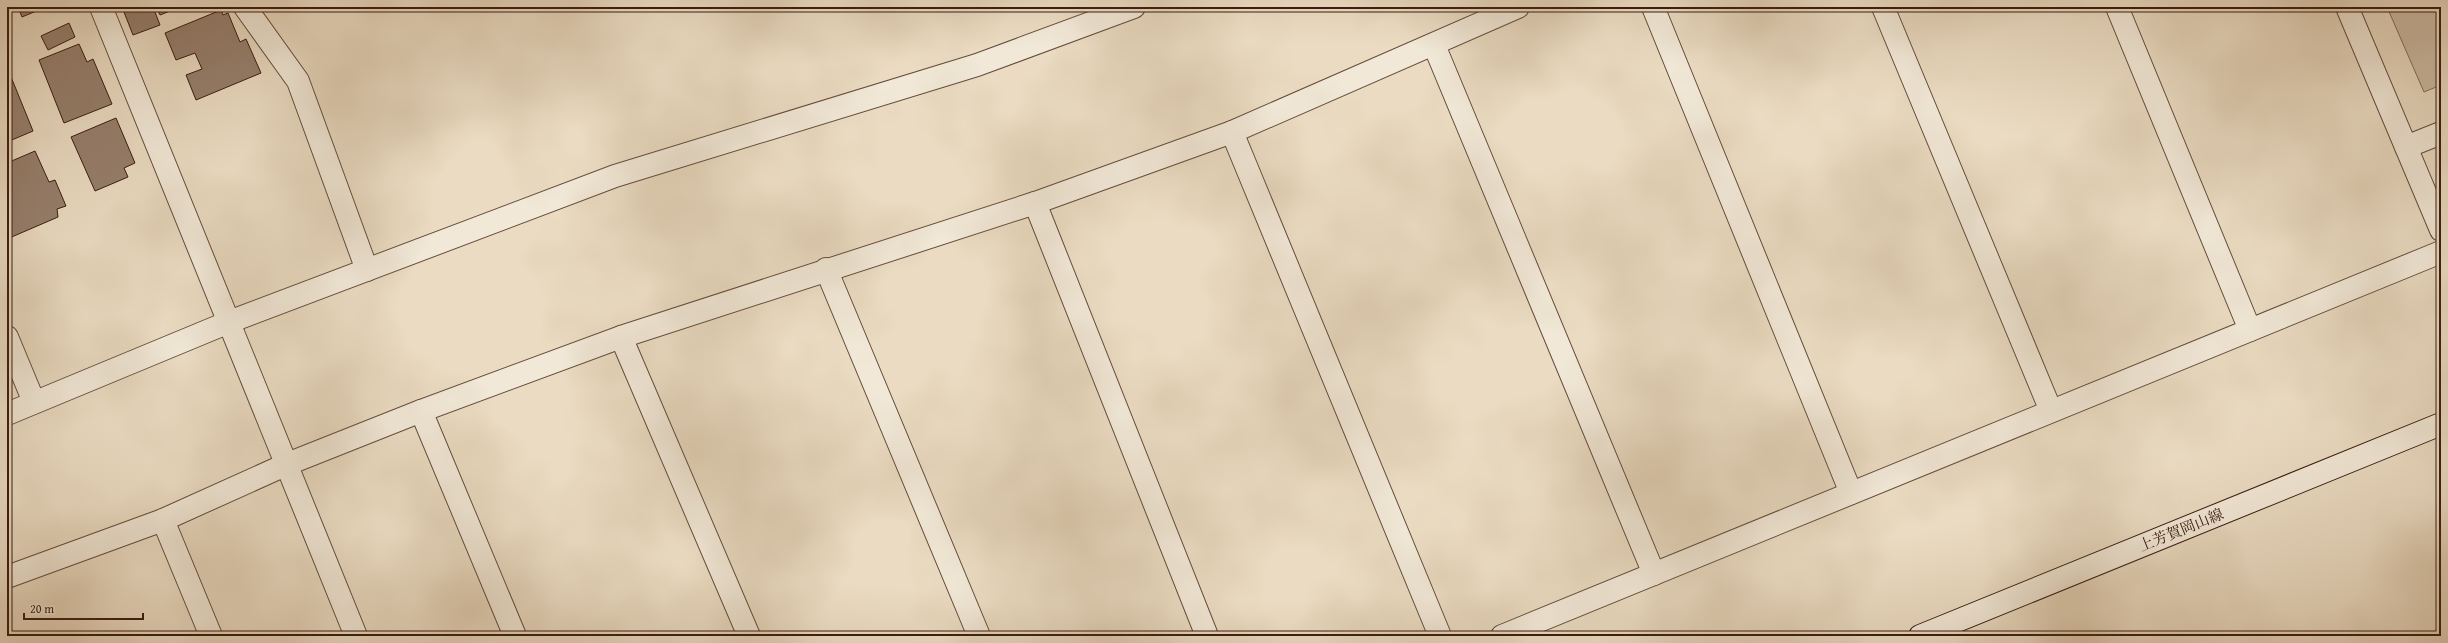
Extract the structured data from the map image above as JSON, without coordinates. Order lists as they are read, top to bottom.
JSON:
{
  "streets": {
    "street": ["上芳賀岡山線"]
  },
  "scale_bar": "20 m"
}
